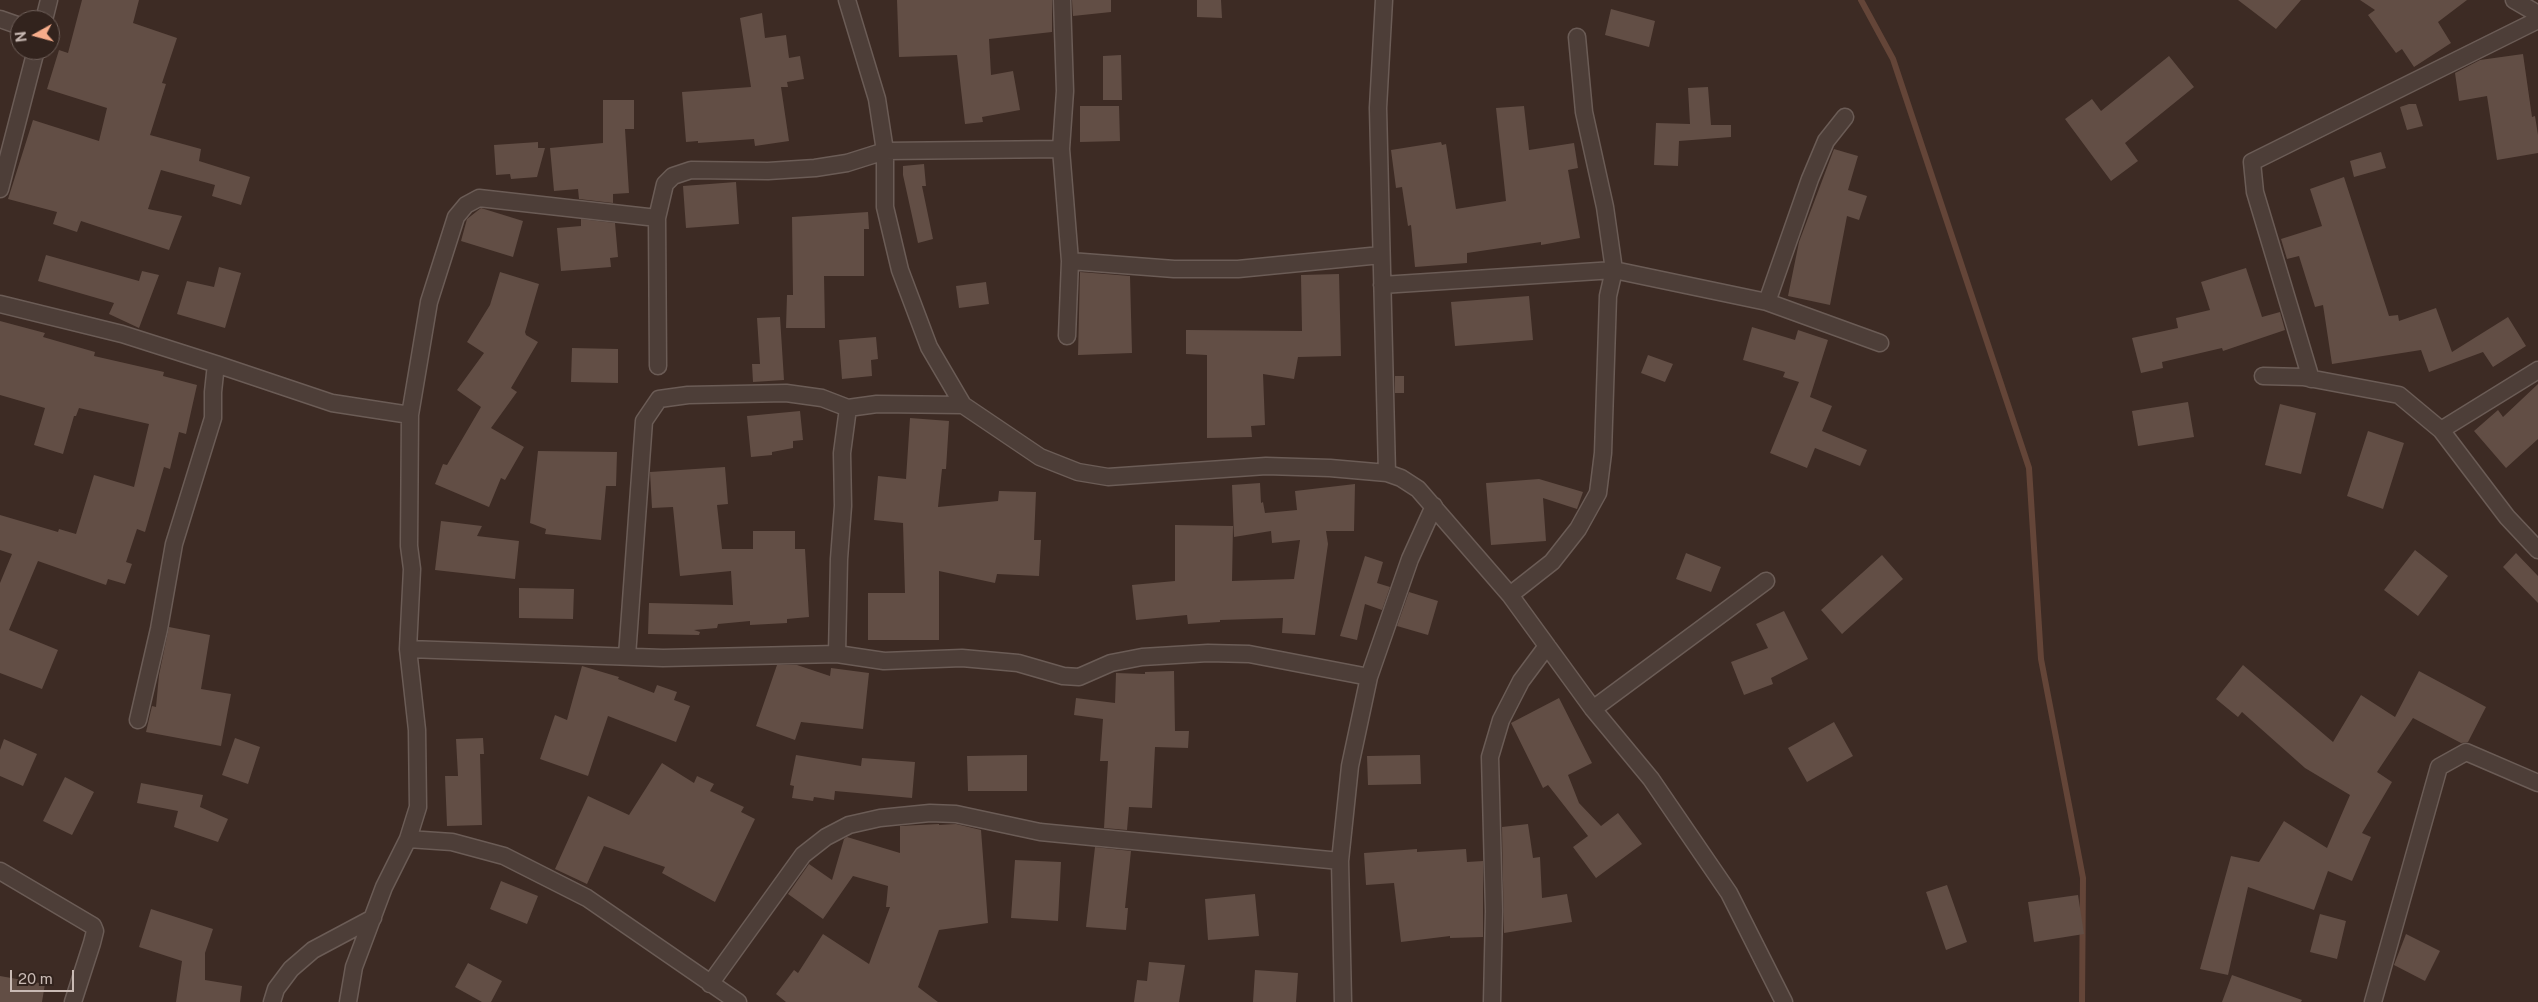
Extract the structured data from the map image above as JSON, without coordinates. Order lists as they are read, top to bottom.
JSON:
{
  "scale_bar": "20 m",
  "north": "left"
}
